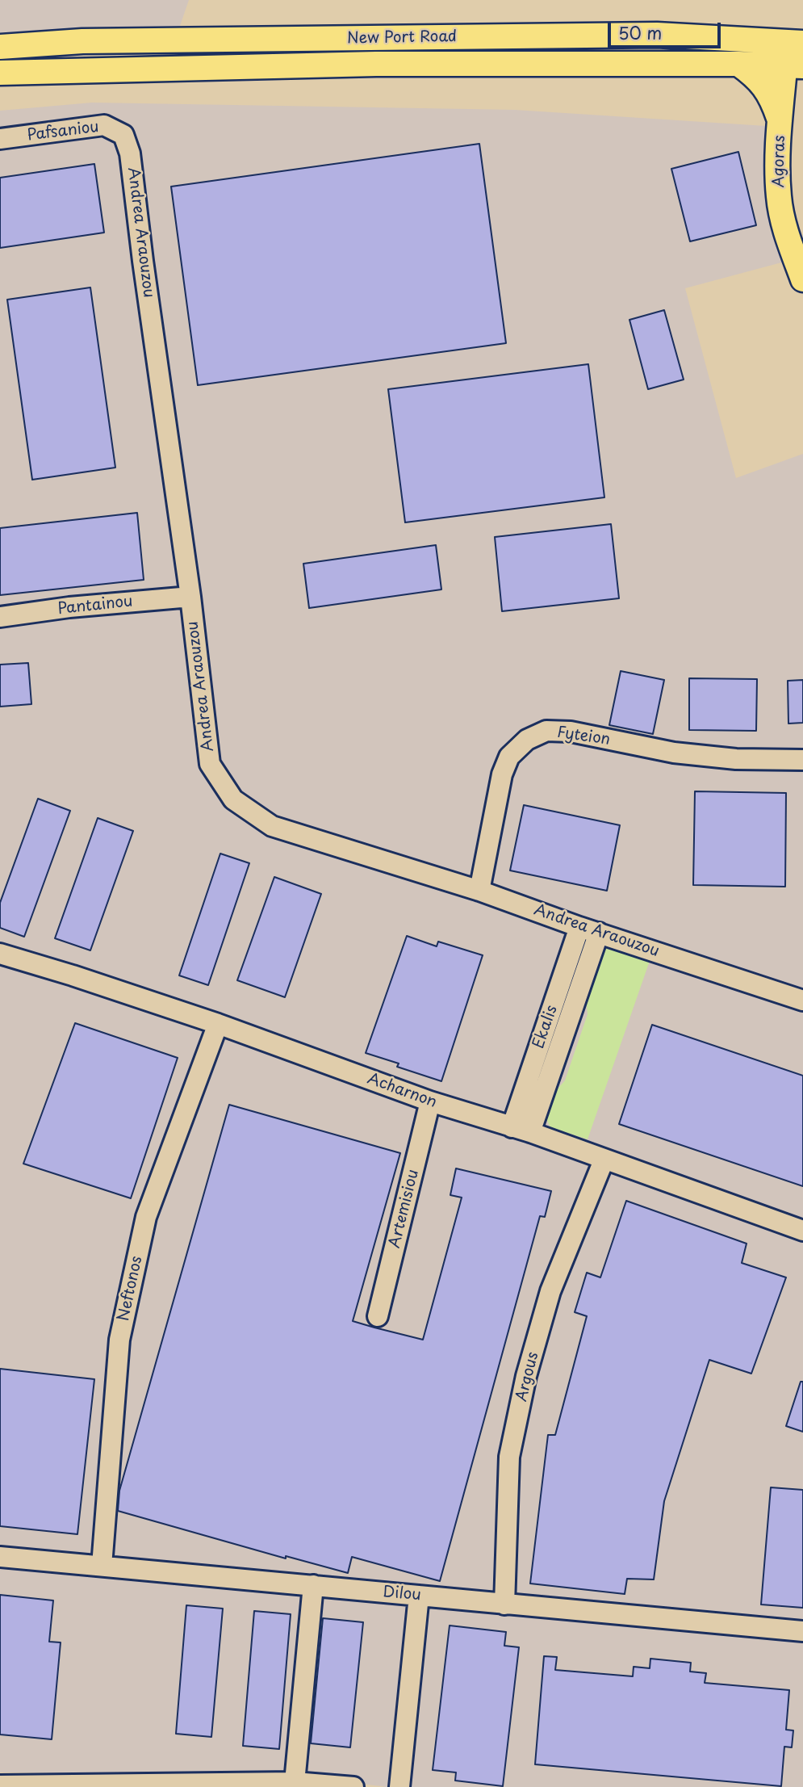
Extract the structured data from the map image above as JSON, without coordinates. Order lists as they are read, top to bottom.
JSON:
{
  "streets": {
    "main road": ["New Port Road", "Agoras"],
    "street": [
      "Pafsaniou",
      "Andrea Araouzou",
      "Pantainou",
      "Fyteion",
      "Ekalis",
      "Acharnon",
      "Artemisiou",
      "Neftonos",
      "Argous",
      "Dilou"
    ]
  },
  "crossings": [
    ["New Port Road", "Agoras"],
    ["Pafsaniou", "Andrea Araouzou"],
    ["Andrea Araouzou", "Pantainou"],
    ["Andrea Araouzou", "Fyteion"],
    ["Andrea Araouzou", "Ekalis"],
    ["Ekalis", "Acharnon"],
    ["Acharnon", "Artemisiou"],
    ["Acharnon", "Neftonos"],
    ["Acharnon", "Argous"],
    ["Neftonos", "Dilou"],
    ["Argous", "Dilou"]
  ],
  "scale_bar": "50 m"
}
